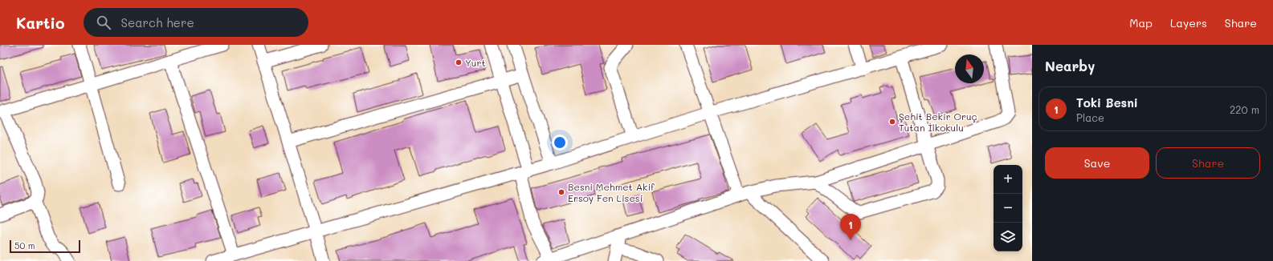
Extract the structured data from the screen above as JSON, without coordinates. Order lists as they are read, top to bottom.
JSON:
{
  "places": ["Yurt", "Şehit Bekir Oruç Tutan İlkokulu", "Besni Mehmet Akif Ersoy Fen Lisesi"],
  "scale_bar": "50 m",
  "north": "top",
  "page": {
    "header": "Kartio",
    "search": "Search here",
    "nav": ["Map", "Layers", "Share"],
    "heading": "Nearby",
    "list": [
      {
        "mark": "1",
        "name": "Toki Besni",
        "note": "Place",
        "value": "220 m"
      }
    ],
    "buttons": ["Save", "Share"],
    "map_buttons": ["+", "−"],
    "pins": "1",
    "scale": "50 m"
  }
}
